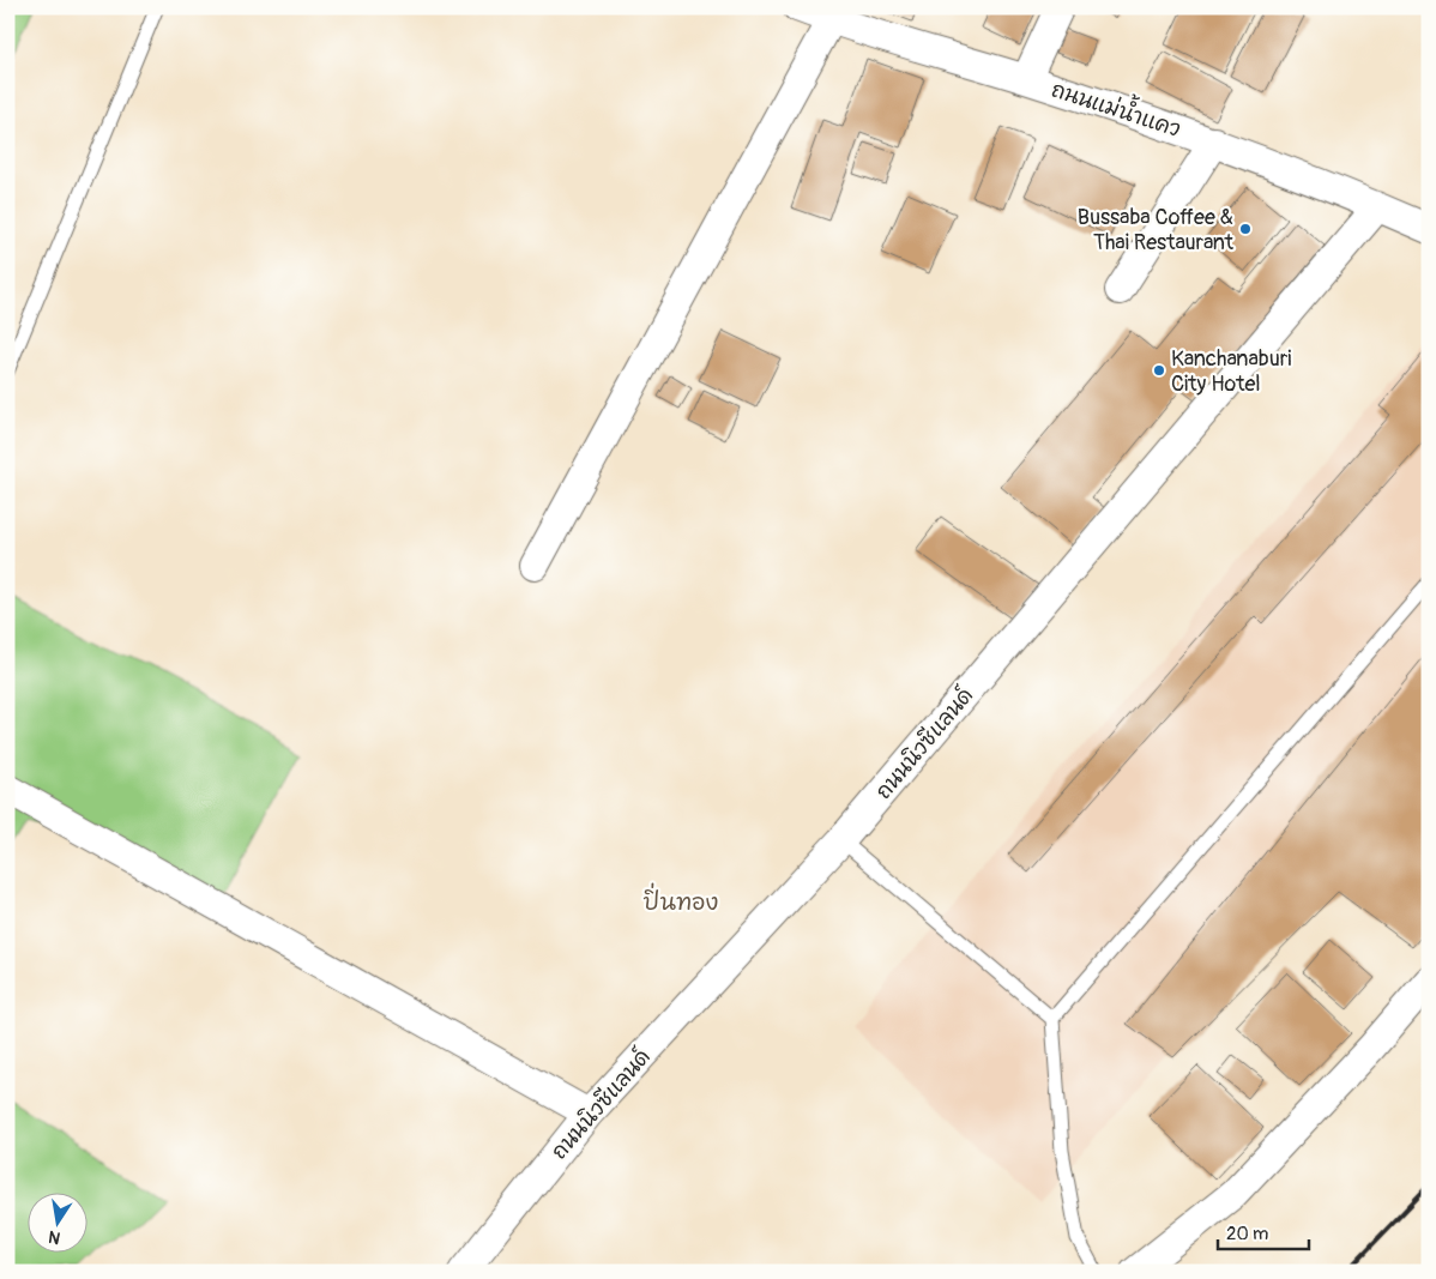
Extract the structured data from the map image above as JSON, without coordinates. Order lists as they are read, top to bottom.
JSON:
{
  "streets": {
    "street": ["ถนนแม่น้ำแคว", "ถนนนิวซีแลนด์"]
  },
  "crossings": [
    ["ถนนแม่น้ำแคว", "ถนนนิวซีแลนด์"]
  ],
  "districts": ["ปิ่นทอง"],
  "places": ["Bussaba Coffee & Thai Restaurant", "Kanchanaburi City Hotel"],
  "scale_bar": "20 m",
  "north": "bottom"
}
